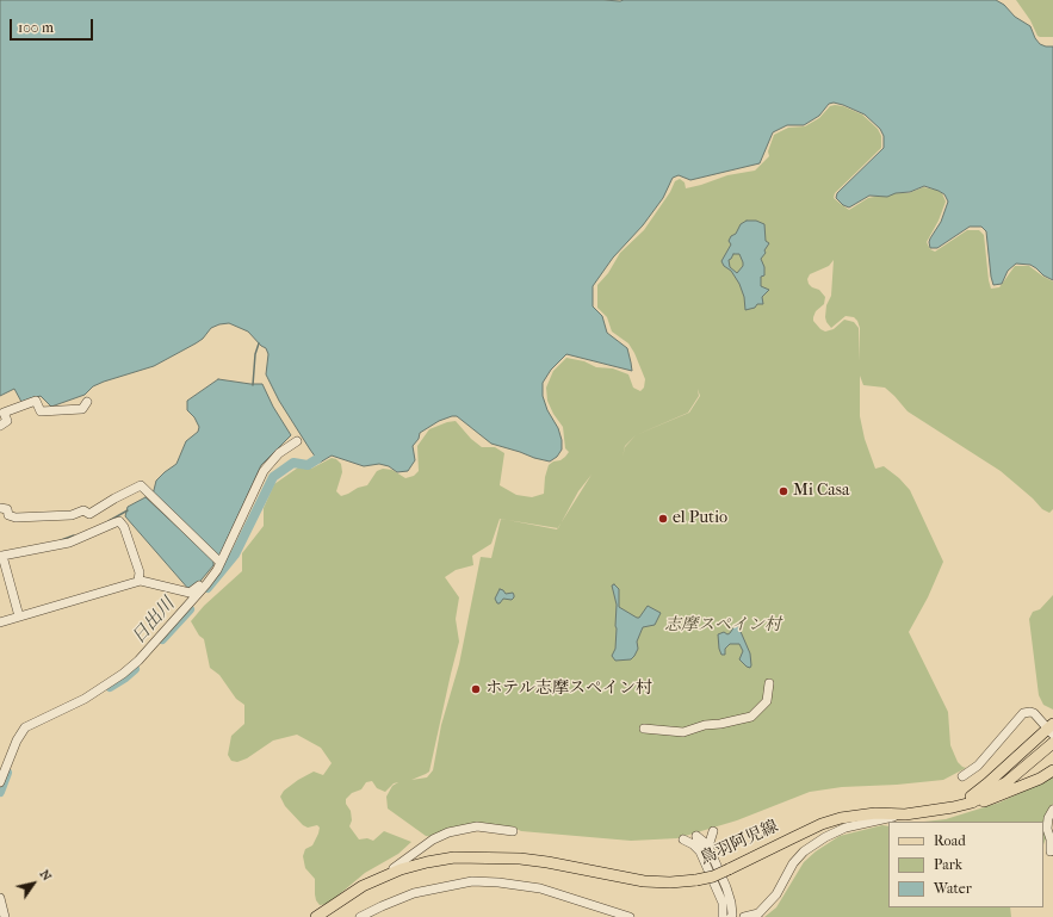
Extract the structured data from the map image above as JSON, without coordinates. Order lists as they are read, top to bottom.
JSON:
{
  "streets": {
    "main road": ["鳥羽阿児線"]
  },
  "water": ["日出川"],
  "parks": ["志摩スペイン村"],
  "places": ["Mi Casa", "el Putio", "ホテル志摩スペイン村"],
  "legend": ["Road", "Park", "Water"],
  "scale_bar": "100 m",
  "north": "top right"
}
